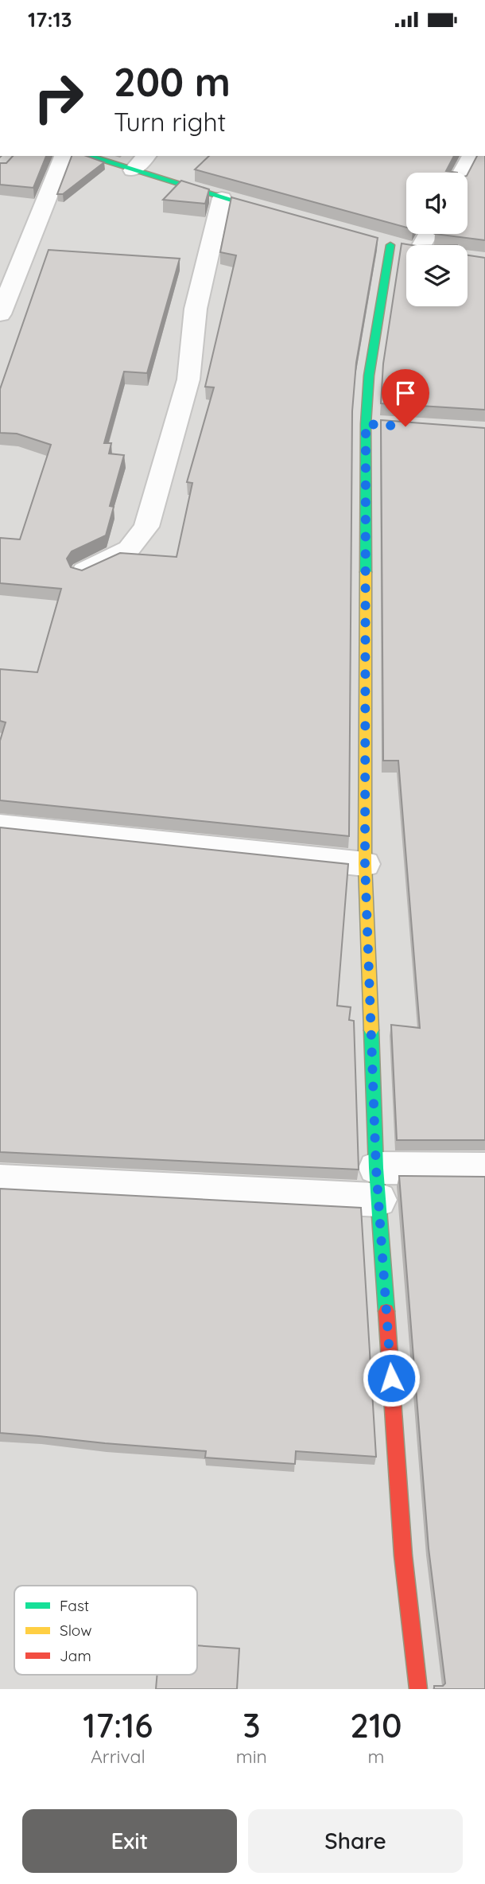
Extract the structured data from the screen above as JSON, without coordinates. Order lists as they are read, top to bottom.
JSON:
{
  "legend": ["Fast", "Slow", "Jam"],
  "page": {
    "status": "17:13",
    "turn": ["200 m", "Turn right"],
    "eta": [
      "17:16",
      "Arrival",
      "3",
      "min",
      "210",
      "m"
    ],
    "buttons": ["Exit", "Share"]
  }
}
